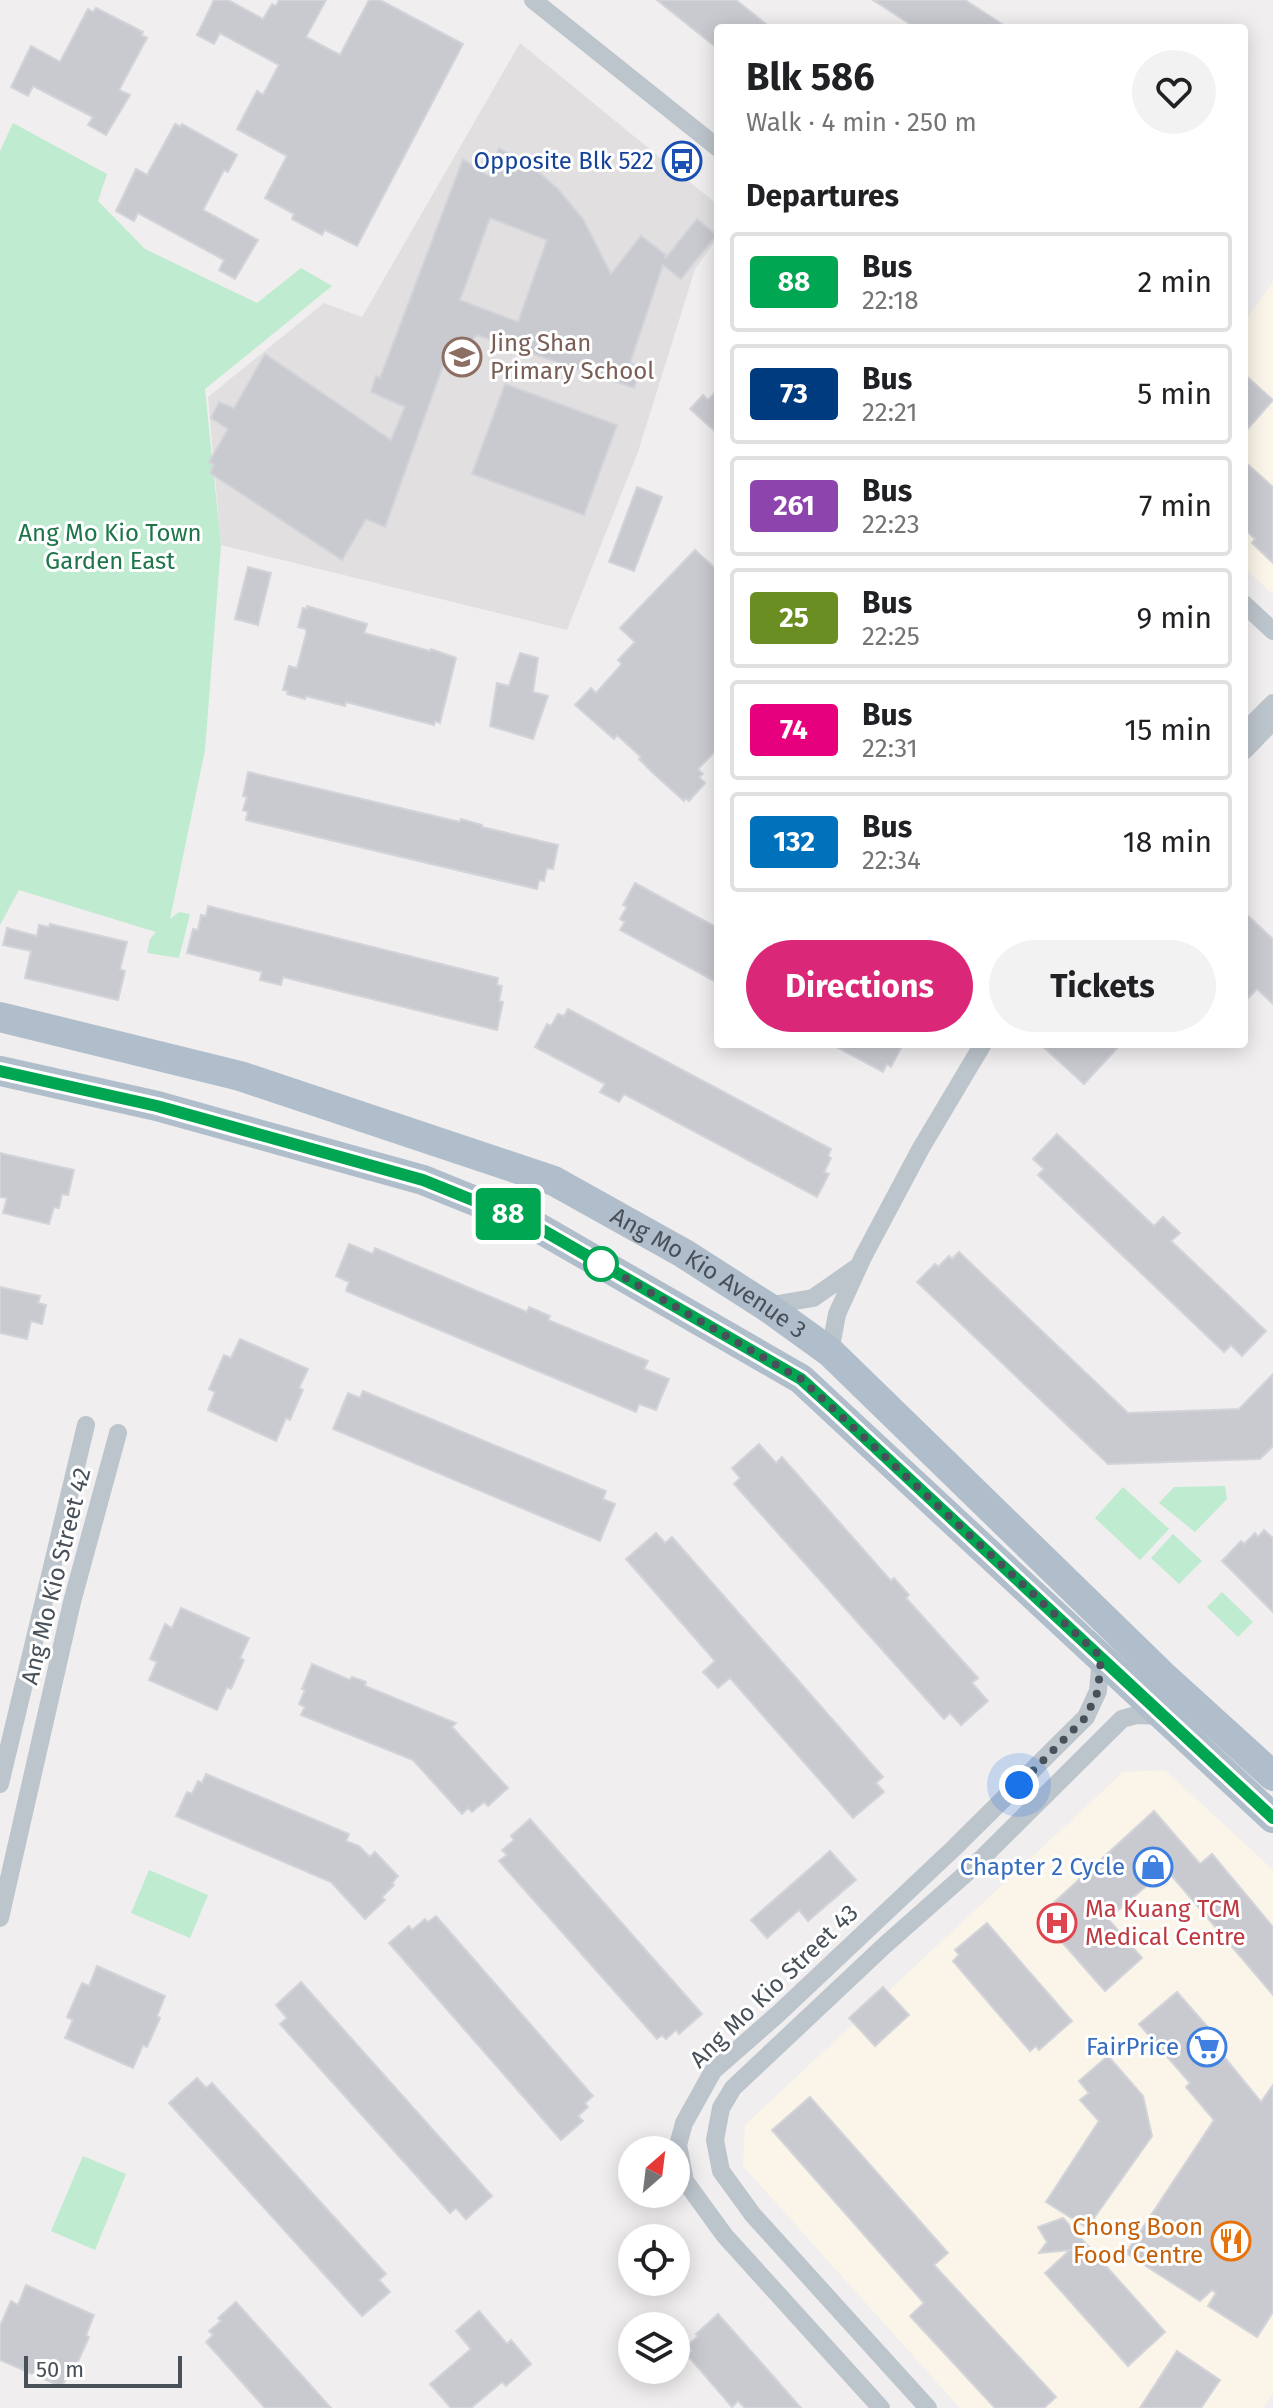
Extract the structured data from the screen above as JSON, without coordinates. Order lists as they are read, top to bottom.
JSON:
{
  "streets": {
    "main road": ["Ang Mo Kio Avenue 3"],
    "street": ["Ang Mo Kio Street 42", "Ang Mo Kio Street 43"]
  },
  "crossings": [
    ["Ang Mo Kio Avenue 3", "Ang Mo Kio Street 43"]
  ],
  "parks": ["Ang Mo Kio Town Garden East"],
  "places": {
    "bus stop": ["Opposite Blk 522"],
    "school or university": ["Jing Shan Primary School"],
    "shop": ["Chapter 2 Cycle"],
    "hospital": ["Ma Kuang TCM Medical Centre"],
    "supermarket": ["FairPrice"],
    "restaurant": ["Chong Boon Food Centre"]
  },
  "lines": ["bus line 88"],
  "scale_bar": "50 m",
  "north": "top right",
  "page": {
    "on_map": "88",
    "heading": [
      ["Blk 586", "Walk · 4 min · 250 m"],
      "Departures"
    ],
    "list": [
      {
        "mark": "88",
        "name": "Bus",
        "note": "22:18",
        "value": "2 min"
      },
      {
        "mark": "73",
        "name": "Bus",
        "note": "22:21",
        "value": "5 min"
      },
      {
        "mark": "261",
        "name": "Bus",
        "note": "22:23",
        "value": "7 min"
      },
      {
        "mark": "25",
        "name": "Bus",
        "note": "22:25",
        "value": "9 min"
      },
      {
        "mark": "74",
        "name": "Bus",
        "note": "22:31",
        "value": "15 min"
      },
      {
        "mark": "132",
        "name": "Bus",
        "note": "22:34",
        "value": "18 min"
      }
    ],
    "buttons": ["Directions", "Tickets"],
    "scale": "50 m"
  }
}
